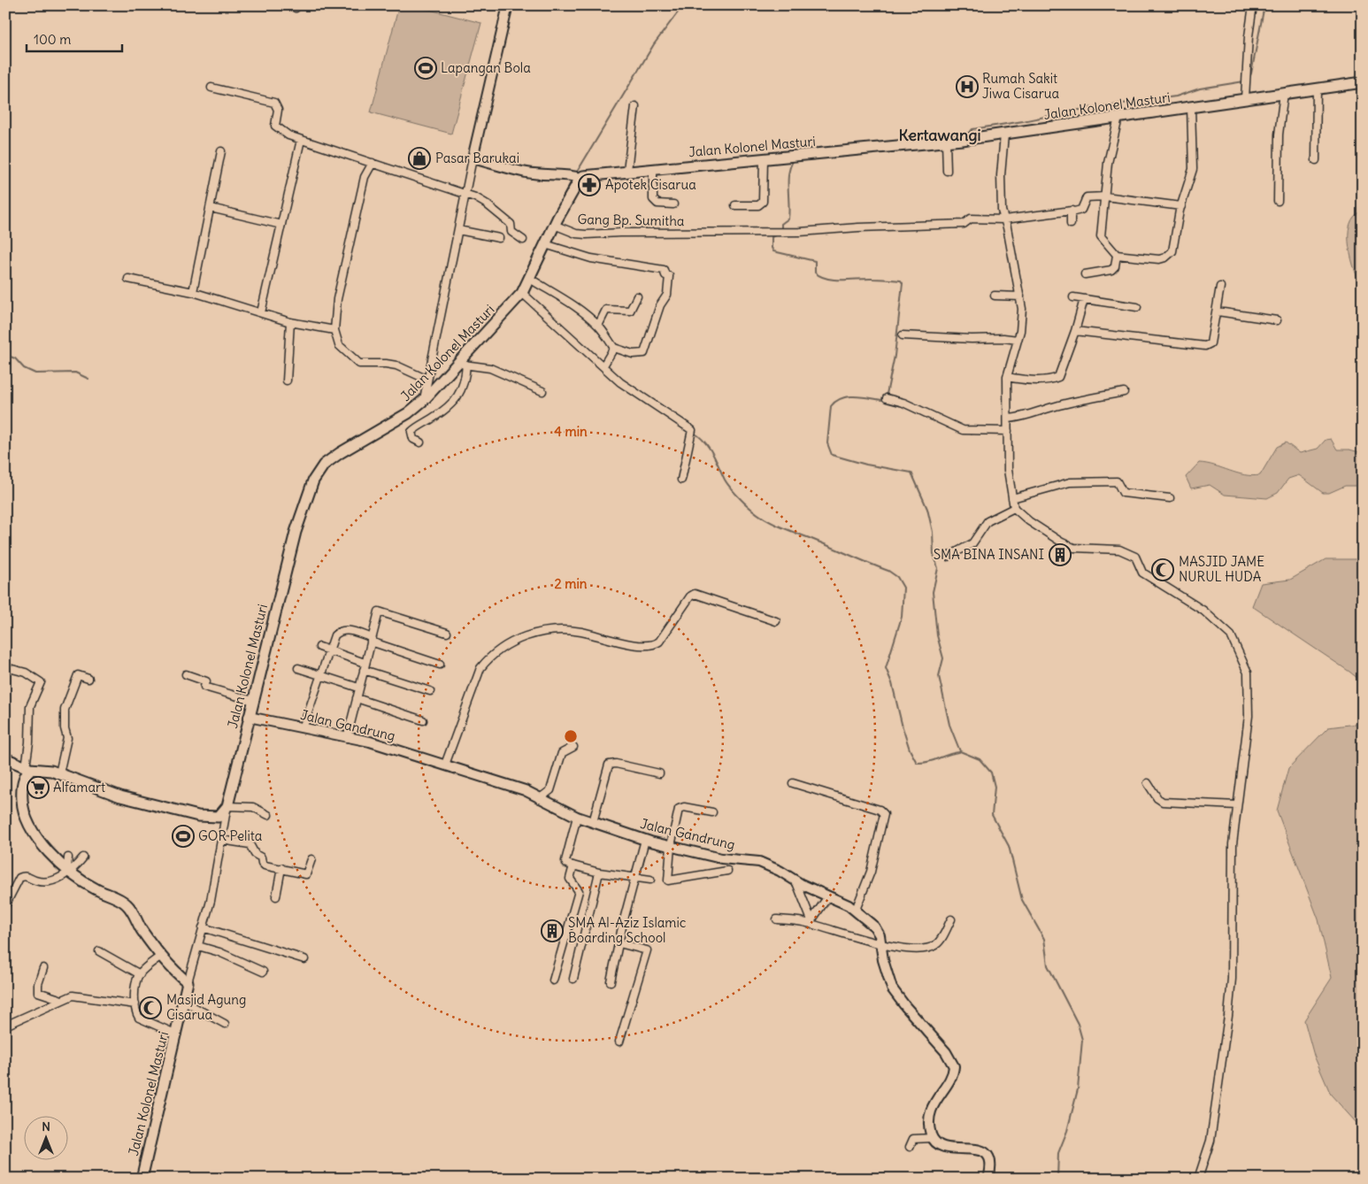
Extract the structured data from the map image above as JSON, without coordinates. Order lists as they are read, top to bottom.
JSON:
{
  "streets": {
    "main road": ["Jalan Kolonel Masturi"],
    "street": ["Gang Bp. Sumitha", "Jalan Gandrung"]
  },
  "crossings": [
    ["Jalan Kolonel Masturi", "Gang Bp. Sumitha"],
    ["Jalan Kolonel Masturi", "Jalan Gandrung"]
  ],
  "districts": ["Kertawangi"],
  "places": {
    "sports": ["Lapangan Bola", "GOR Pelita"],
    "hospital": ["Rumah Sakit Jiwa Cisarua"],
    "shop": ["Pasar Barukai"],
    "pharmacy": ["Apotek Cisarua"],
    "building": ["SMA BINA INSANI", "SMA Al-Aziz Islamic Boarding School"],
    "mosque": ["MASJID JAME NURUL HUDA", "Masjid Agung Cisarua"],
    "supermarket": ["Alfamart"]
  },
  "scale_bar": "100 m",
  "north": "top",
  "rings": ["4 min", "2 min"]
}
